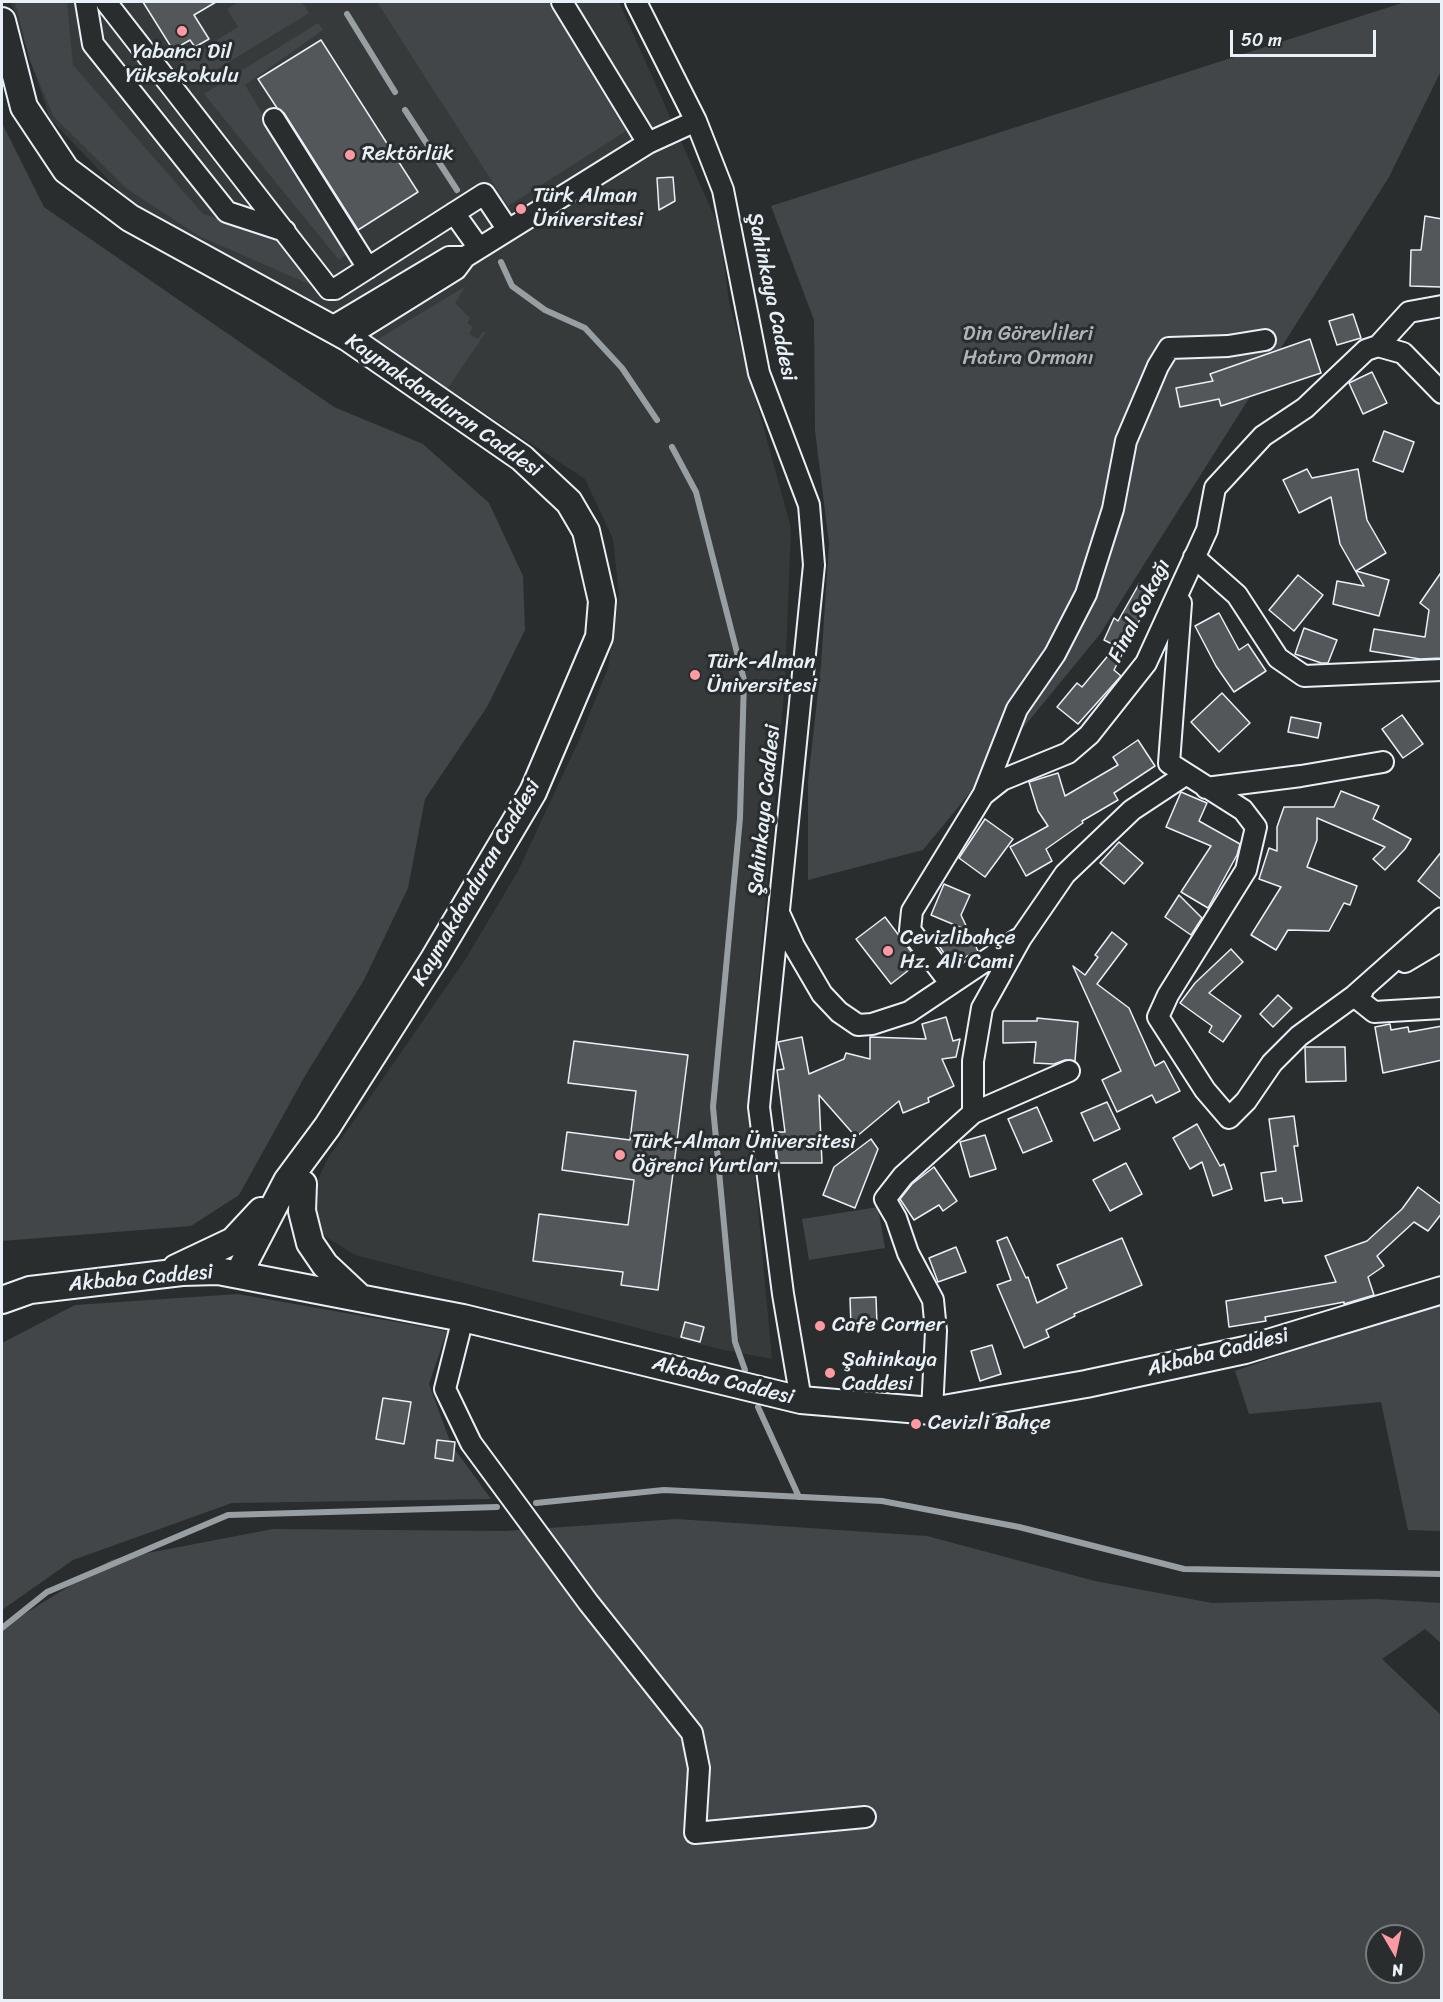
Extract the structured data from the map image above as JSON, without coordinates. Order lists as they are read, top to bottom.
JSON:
{
  "streets": {
    "main road": ["Kaymakdonduran Caddesi", "Akbaba Caddesi"],
    "street": ["Şahinkaya Caddesi", "Final Sokağı"]
  },
  "crossings": [
    ["Şahinkaya Caddesi", "Akbaba Caddesi"]
  ],
  "parks": ["Din Görevlileri Hatıra Ormanı"],
  "places": [
    "Yabancı Dil Yüksekokulu",
    "Rektörlük",
    "Türk Alman Üniversitesi",
    "Türk-Alman Üniversitesi",
    "Cevizlibahçe Hz. Ali Cami",
    "Türk-Alman Üniversitesi Öğrenci Yurtları",
    "Cafe Corner",
    "Şahinkaya Caddesi",
    "Cevizli Bahçe"
  ],
  "scale_bar": "50 m",
  "north": "bottom"
}
